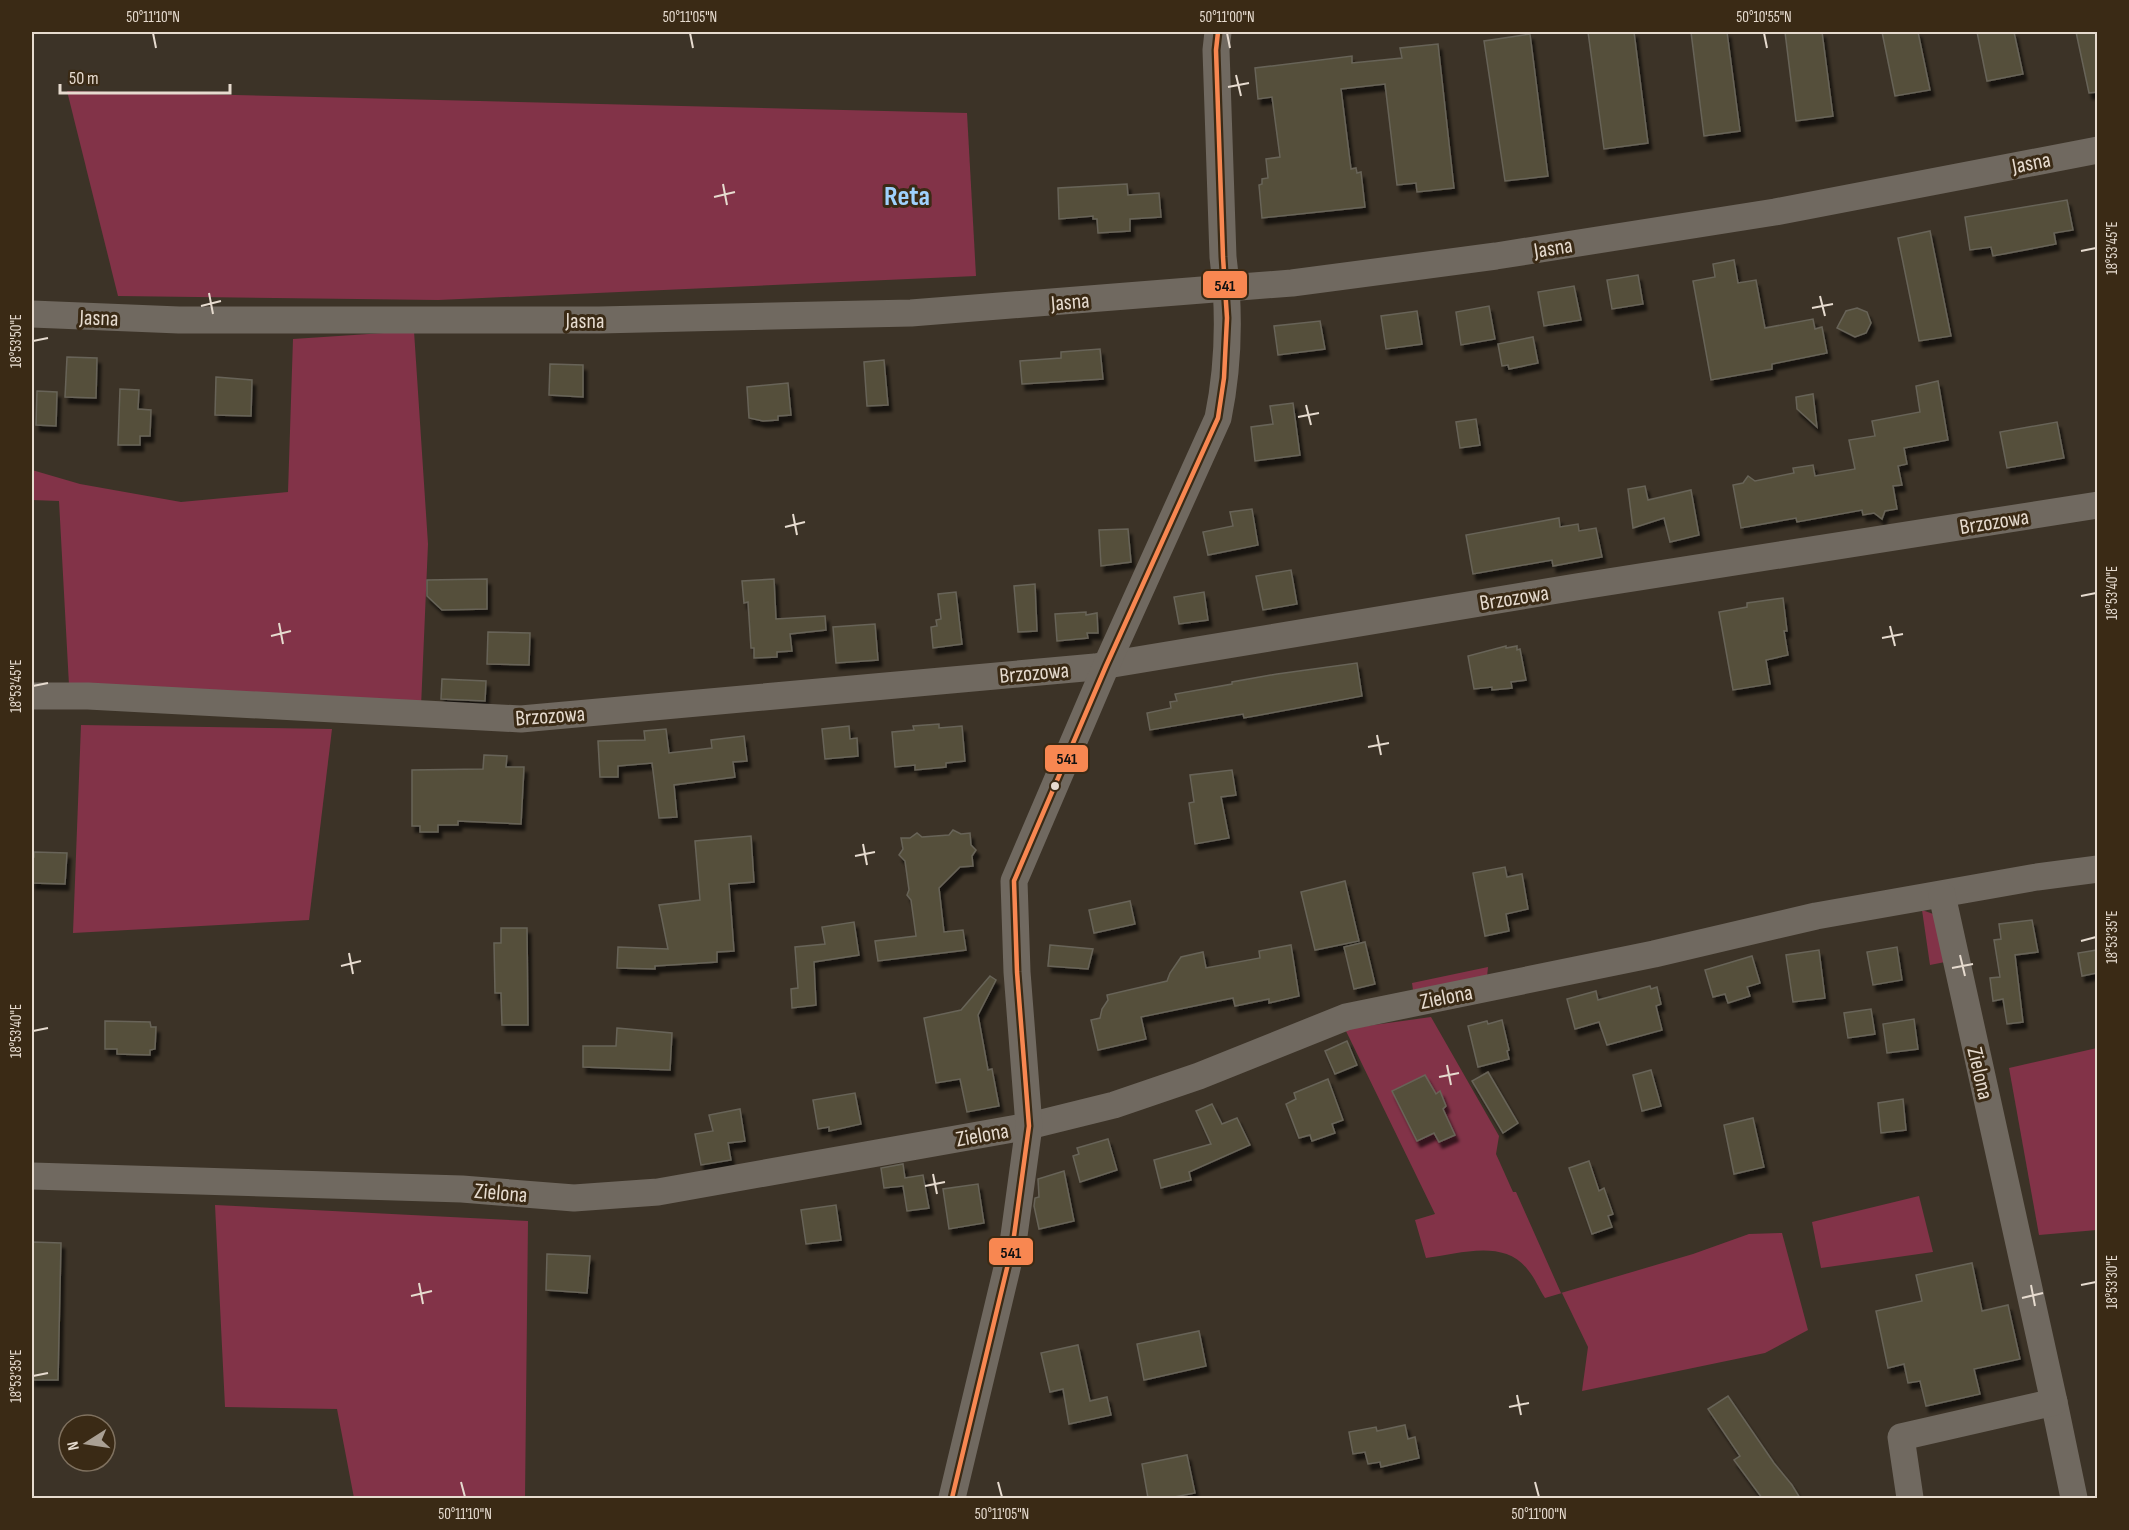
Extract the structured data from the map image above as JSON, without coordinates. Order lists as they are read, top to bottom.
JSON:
{
  "streets": {
    "street": ["Jasna", "Brzozowa", "Zielona"]
  },
  "districts": ["Reta"],
  "lines": ["transit line 541"],
  "scale_bar": "50 m",
  "north": "left",
  "coordinates": [
    "50°11'10\"N",
    "50°11'05\"N",
    "50°11'00\"N",
    "50°10'55\"N",
    "18°53'45\"E",
    "18°53'50\"E",
    "18°53'40\"E",
    "18°53'35\"E",
    "18°53'30\"E"
  ]
}
